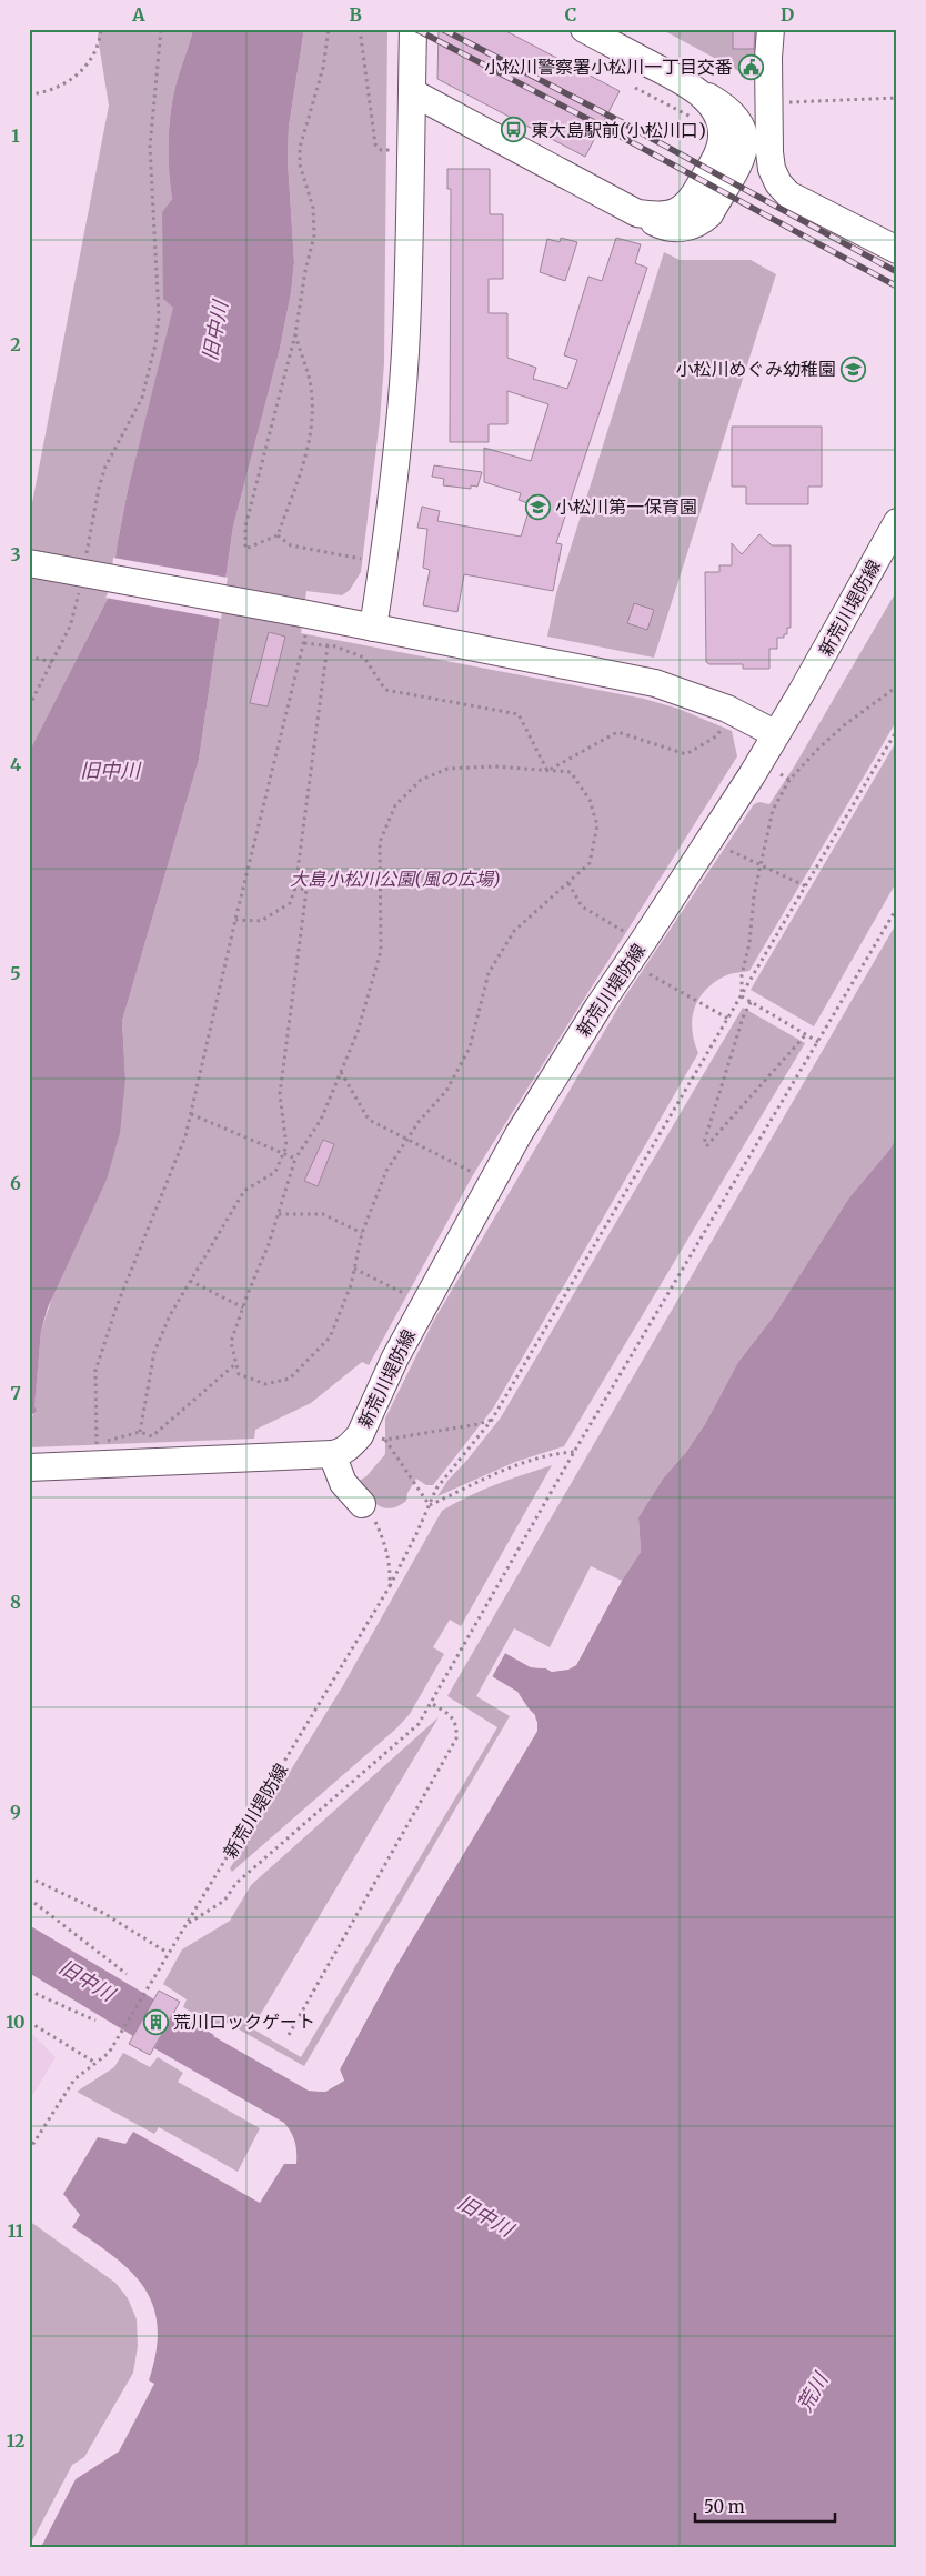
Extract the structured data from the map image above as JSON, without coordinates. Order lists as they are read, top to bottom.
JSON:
{
  "streets": {
    "street": ["新荒川堤防線"]
  },
  "water": ["旧中川", "荒川"],
  "parks": ["大島小松川公園(風の広場)"],
  "places": {
    "public building": ["小松川警察署小松川一丁目交番"],
    "bus stop": ["東大島駅前(小松川口)"],
    "school or university": ["小松川めぐみ幼稚園", "小松川第一保育園"],
    "building": ["荒川ロックゲート"]
  },
  "scale_bar": "50 m",
  "grid": {
    "columns": [
      "A",
      "B",
      "C",
      "D"
    ],
    "rows": [
      "1",
      "2",
      "3",
      "4",
      "5",
      "6",
      "7",
      "8",
      "9",
      "10",
      "11",
      "12"
    ]
  }
}
